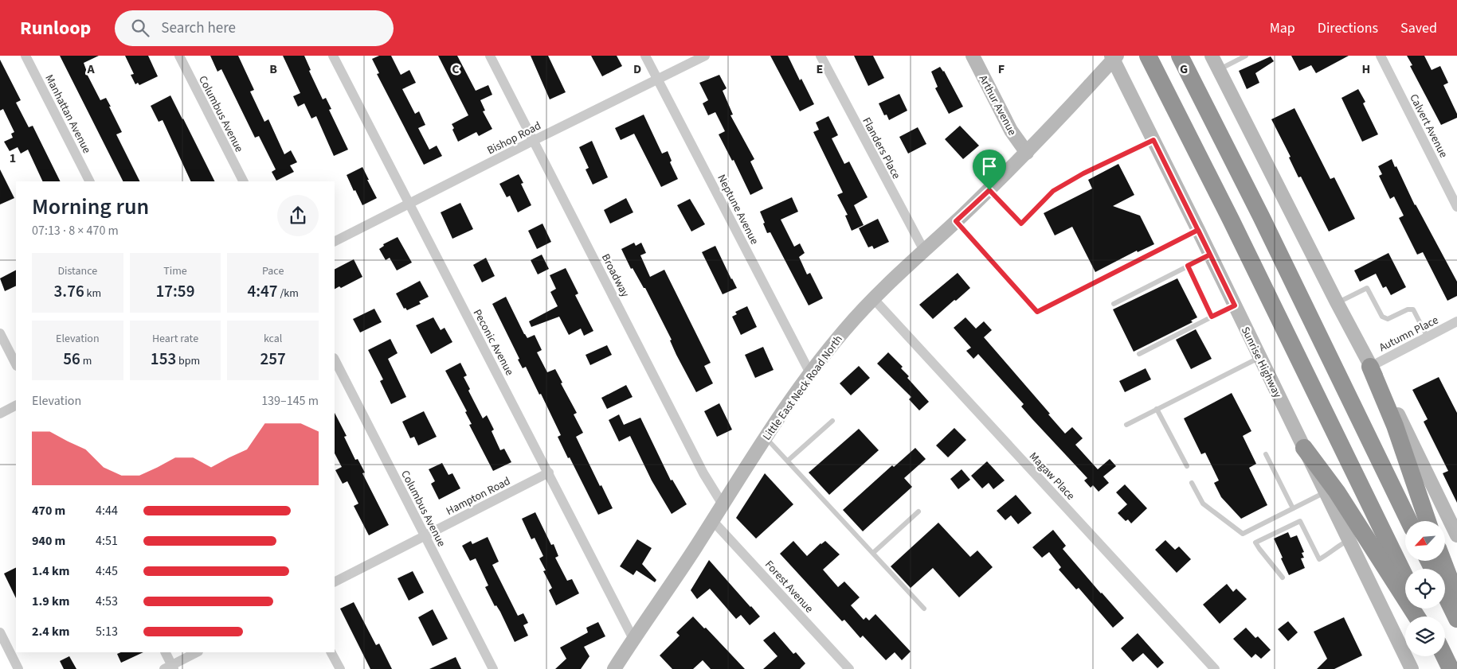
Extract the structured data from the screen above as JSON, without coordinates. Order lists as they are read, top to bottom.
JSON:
{
  "streets": {
    "main road": ["Arthur Avenue", "Sunrise Highway", "Little East Neck Road North"],
    "street": [
      "Manhattan Avenue",
      "Columbus Avenue",
      "Calvert Avenue",
      "Bishop Road",
      "Flanders Place",
      "Neptune Avenue",
      "Broadway",
      "Autumn Place",
      "Peconic Avenue",
      "Magaw Place",
      "Hampton Road",
      "Forest Avenue"
    ]
  },
  "crossings": [
    ["Arthur Avenue", "Little East Neck Road North"],
    ["Columbus Avenue", "Hampton Road"],
    ["Bishop Road", "Neptune Avenue"],
    ["Bishop Road", "Broadway"],
    ["Bishop Road", "Peconic Avenue"],
    ["Flanders Place", "Little East Neck Road North"],
    ["Neptune Avenue", "Little East Neck Road North"],
    ["Broadway", "Little East Neck Road North"],
    ["Peconic Avenue", "Little East Neck Road North"],
    ["Peconic Avenue", "Hampton Road"],
    ["Little East Neck Road North", "Magaw Place"],
    ["Little East Neck Road North", "Forest Avenue"]
  ],
  "north": "bottom left",
  "page": {
    "header": "Runloop",
    "search": "Search here",
    "nav": ["Map", "Directions", "Saved"],
    "heading": ["Morning run", "07:13 · 8 × 470 m"],
    "stats": [
      ["Distance", "3.76 km"],
      ["Time", "17:59"],
      ["Pace", "4:47 /km"],
      ["Elevation", "56 m"],
      ["Heart rate", "153 bpm"],
      ["kcal", "257"]
    ],
    "chart": ["Elevation", "139–145 m"],
    "list": [
      {
        "name": "470 m",
        "note": "4:44"
      },
      {
        "name": "940 m",
        "note": "4:51"
      },
      {
        "name": "1.4 km",
        "note": "4:45"
      },
      {
        "name": "1.9 km",
        "note": "4:53"
      },
      {
        "name": "2.4 km",
        "note": "5:13"
      }
    ]
  },
  "grid": {
    "columns": [
      "A",
      "B",
      "C",
      "D",
      "E",
      "F",
      "G",
      "H"
    ],
    "rows": ["1"]
  }
}
